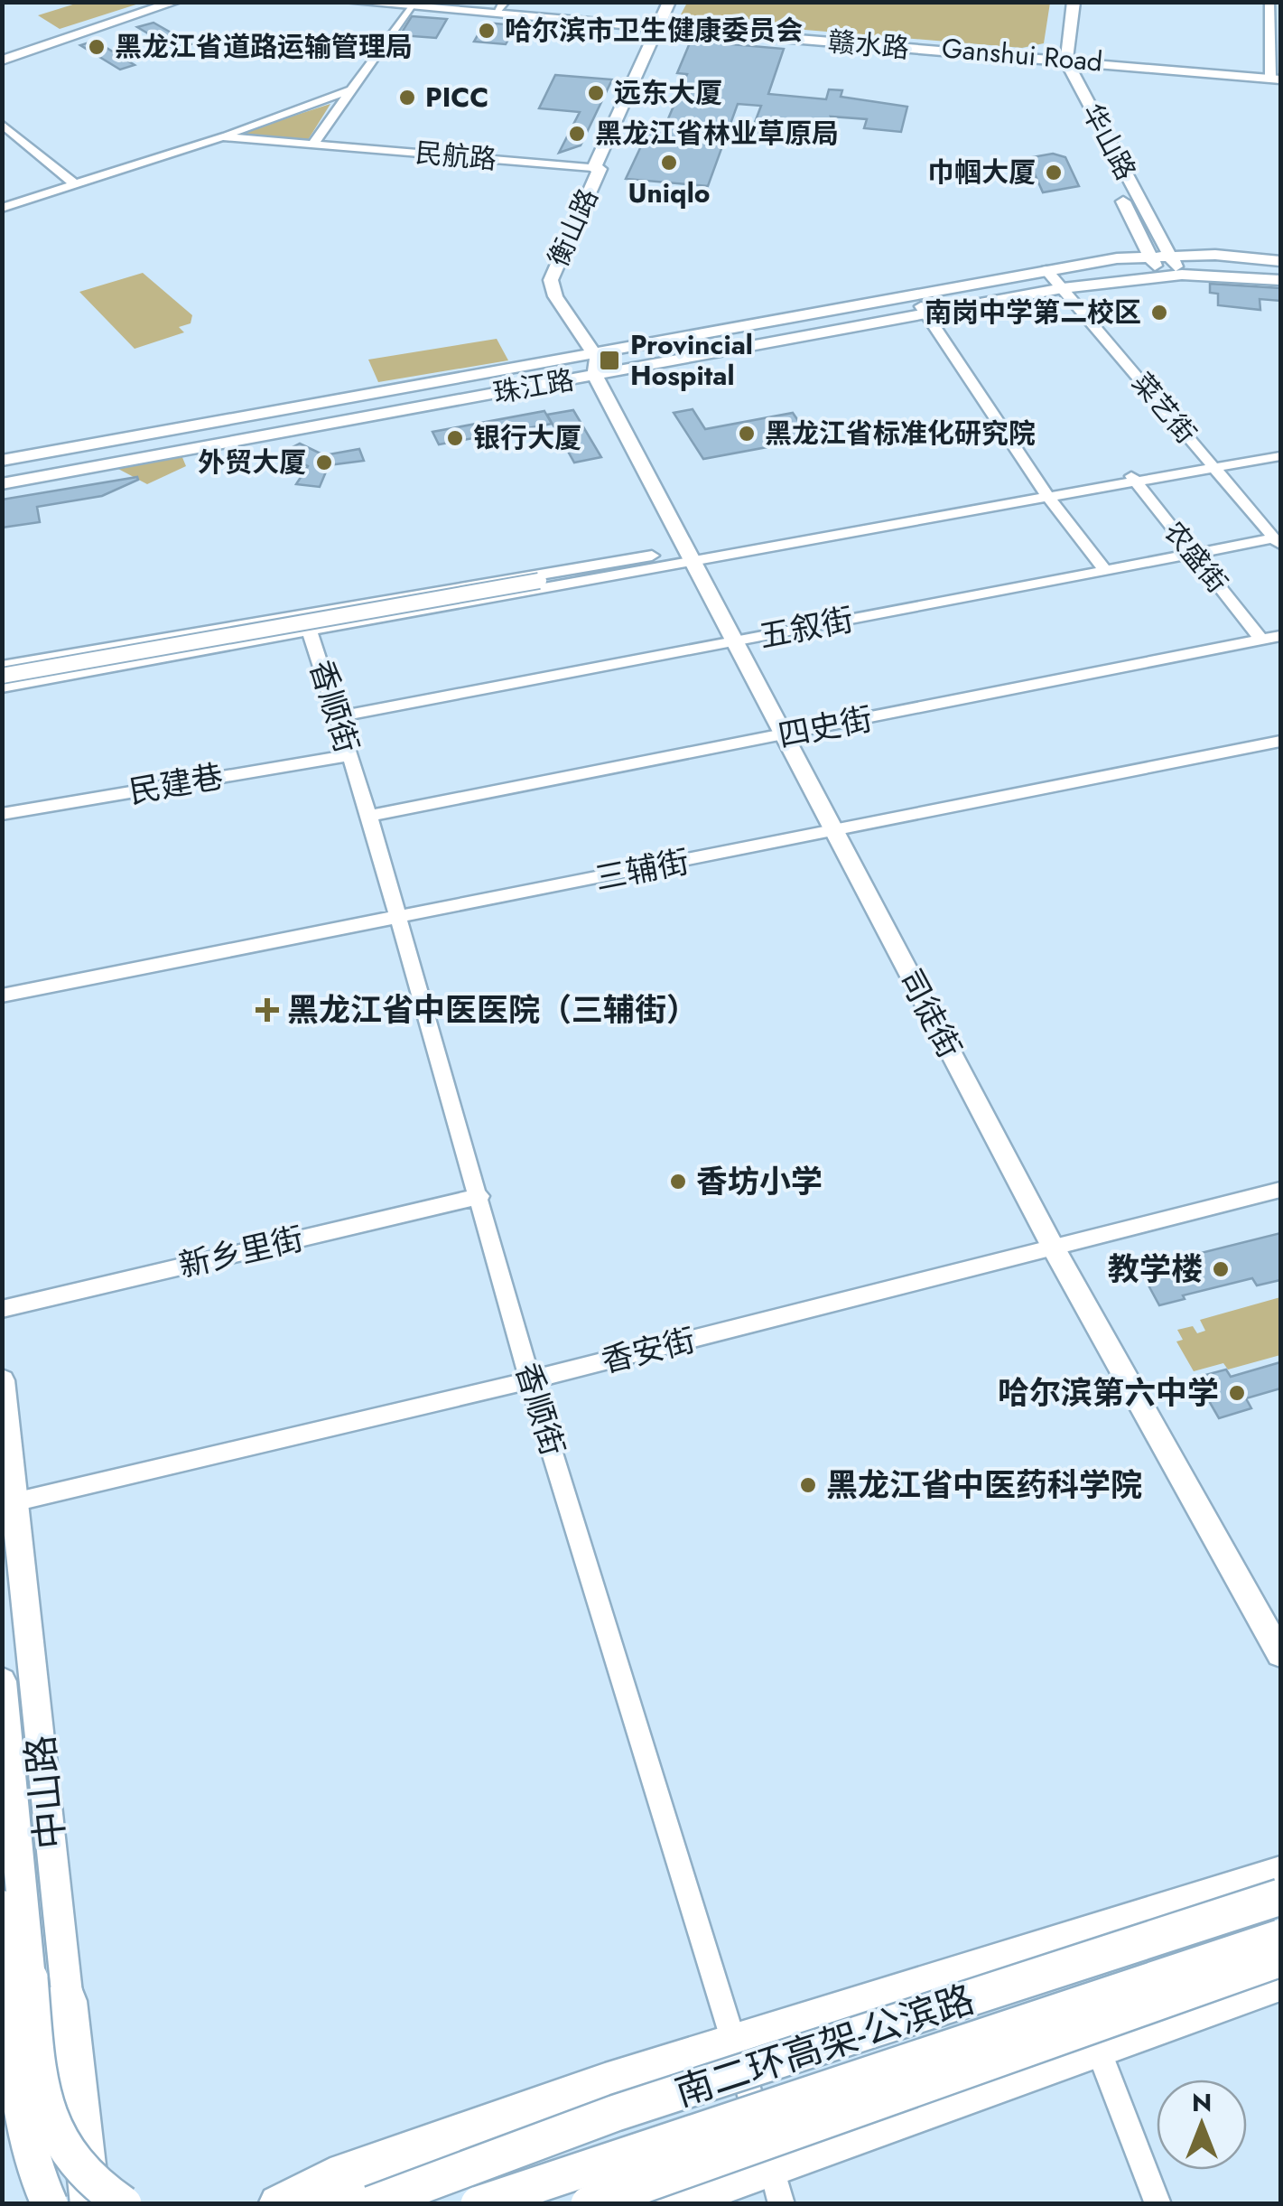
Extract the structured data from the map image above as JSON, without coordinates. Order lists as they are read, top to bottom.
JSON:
{
  "streets": {
    "highway": ["中山路", "南二环高架-公滨路"],
    "main road": [
      "赣水路",
      "华山路",
      "衡山路",
      "珠江路",
      "司徒街"
    ],
    "street": [
      "民航路",
      "菜艺街",
      "农盛街",
      "五叙街",
      "香顺街",
      "四史街",
      "民建巷",
      "三辅街",
      "新乡里街",
      "香安街"
    ]
  },
  "crossings": [
    ["赣水路", "华山路"],
    ["赣水路", "衡山路"],
    ["华山路", "珠江路"],
    ["民航路", "衡山路"],
    ["衡山路", "珠江路"],
    ["衡山路", "司徒街"],
    ["珠江路", "菜艺街"],
    ["珠江路", "司徒街"],
    ["菜艺街", "五叙街"],
    ["农盛街", "五叙街"],
    ["农盛街", "四史街"],
    ["五叙街", "香顺街"],
    ["五叙街", "司徒街"],
    ["香顺街", "四史街"],
    ["香顺街", "民建巷"],
    ["香顺街", "三辅街"],
    ["香顺街", "新乡里街"],
    ["香顺街", "香安街"],
    ["四史街", "司徒街"],
    ["三辅街", "司徒街"],
    ["司徒街", "香安街"],
    ["香安街", "中山路"]
  ],
  "places": {
    "other": [
      "哈尔滨市卫生健康委员会",
      "黑龙江省道路运输管理局",
      "远东大厦",
      "PICC",
      "黑龙江省林业草原局",
      "Uniqlo",
      "巾帼大厦",
      "南岗中学第二校区",
      "黑龙江省标准化研究院",
      "银行大厦",
      "外贸大厦",
      "香坊小学",
      "教学楼",
      "哈尔滨第六中学",
      "黑龙江省中医药科学院"
    ],
    "transit": ["Provincial Hospital"],
    "health": ["黑龙江省中医医院（三辅街）"]
  },
  "north": "top"
}
